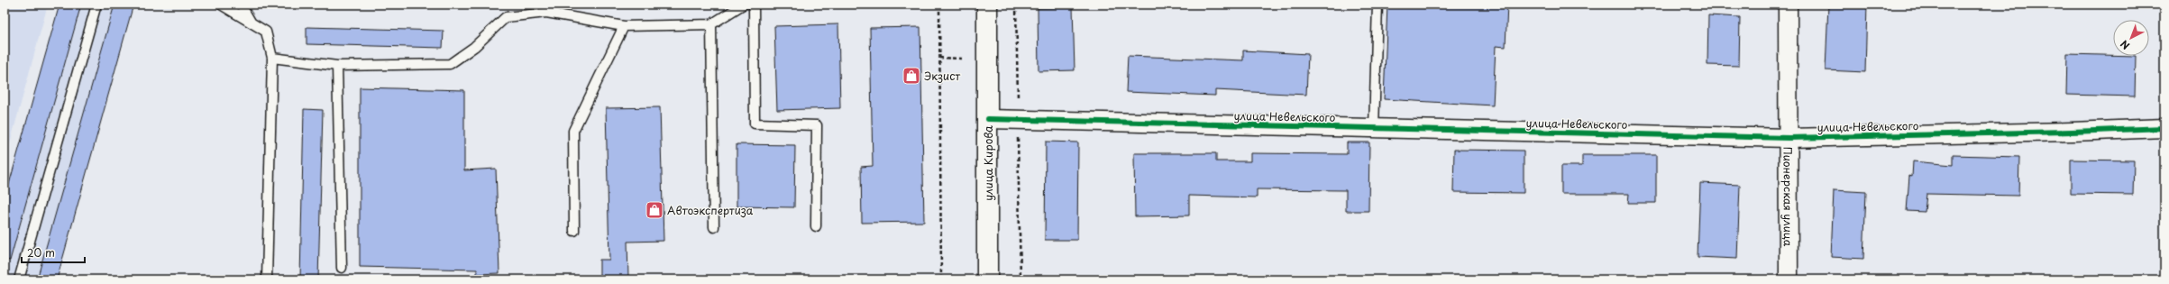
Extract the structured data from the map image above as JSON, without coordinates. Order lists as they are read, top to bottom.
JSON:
{
  "streets": {
    "main road": ["улица Кирова"],
    "street": ["улица Невельского", "Пионерская улица"]
  },
  "crossings": [
    ["улица Невельского", "улица Кирова"],
    ["улица Невельского", "Пионерская улица"]
  ],
  "places": {
    "shop": ["Экзист", "Автоэкспертиза"]
  },
  "scale_bar": "20 m",
  "north": "bottom left"
}
